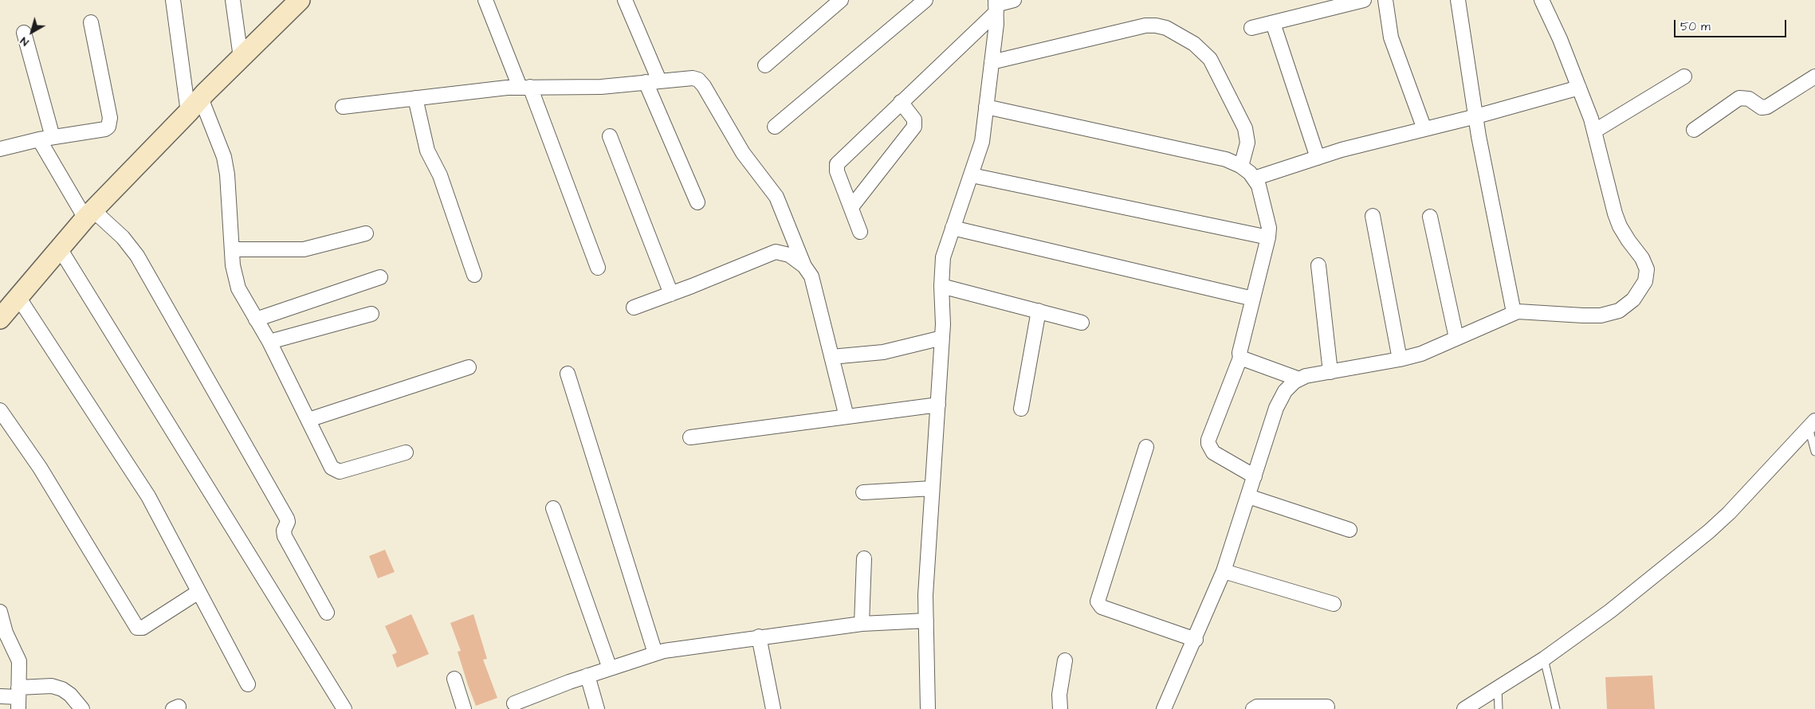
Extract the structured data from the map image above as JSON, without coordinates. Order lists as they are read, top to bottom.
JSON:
{
  "scale_bar": "50 m",
  "north": "bottom left"
}
